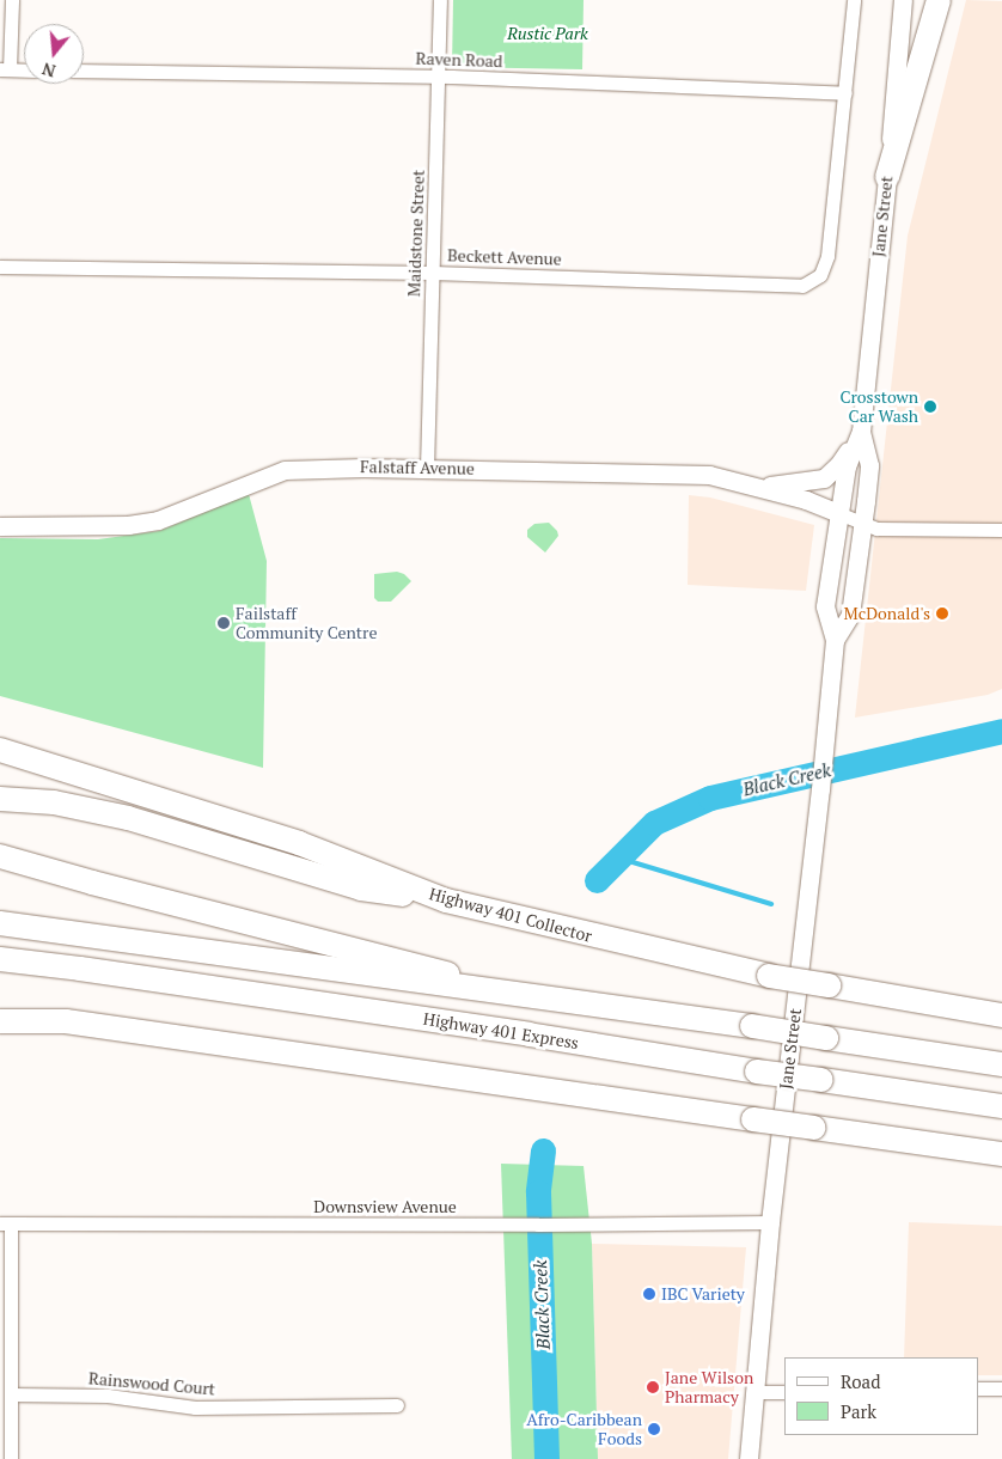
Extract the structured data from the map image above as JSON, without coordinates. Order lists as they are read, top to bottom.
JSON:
{
  "streets": {
    "highway": ["Highway 401 Collector", "Highway 401 Express"],
    "main road": ["Jane Street", "Falstaff Avenue"],
    "street": [
      "Raven Road",
      "Maidstone Street",
      "Beckett Avenue",
      "Downsview Avenue",
      "Rainswood Court"
    ]
  },
  "crossings": [
    ["Raven Road", "Maidstone Street"],
    ["Raven Road", "Beckett Avenue"],
    ["Jane Street", "Falstaff Avenue"],
    ["Jane Street", "Downsview Avenue"],
    ["Maidstone Street", "Beckett Avenue"],
    ["Maidstone Street", "Falstaff Avenue"]
  ],
  "water": ["Black Creek"],
  "parks": ["Rustic Park"],
  "places": [
    "Crosstown Car Wash",
    "McDonald's",
    "Failstaff Community Centre",
    "IBC Variety",
    "Jane Wilson Pharmacy",
    "Afro-Caribbean Foods"
  ],
  "legend": ["Road", "Park"],
  "north": "bottom"
}
